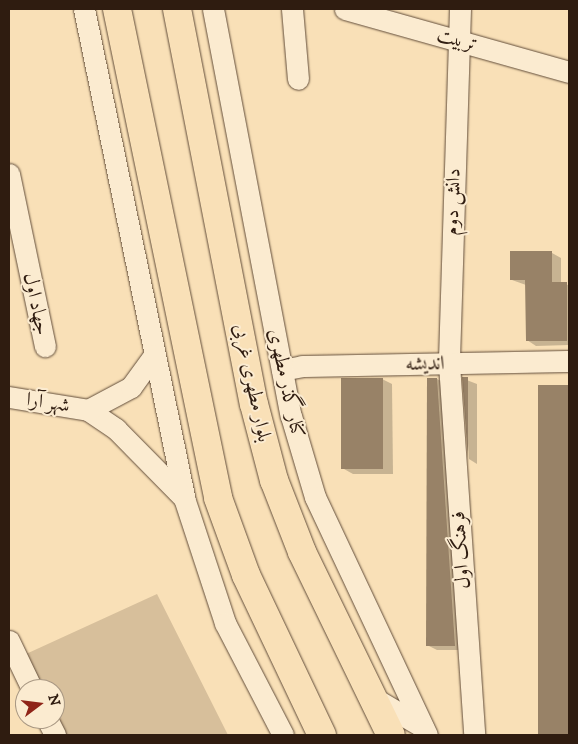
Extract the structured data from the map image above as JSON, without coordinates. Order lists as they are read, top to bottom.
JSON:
{
  "streets": {
    "main road": ["بلوار مطهری غربی"],
    "street": [
      "تربیت",
      "دانش دوم",
      "جهاد اول",
      "اندیشه",
      "کنار گذر مطهری",
      "شهر آرا",
      "فرهنگ اول"
    ]
  },
  "crossings": [
    ["تربیت", "دانش دوم"],
    ["دانش دوم", "اندیشه"],
    ["دانش دوم", "فرهنگ اول"],
    ["اندیشه", "کنار گذر مطهری"],
    ["اندیشه", "فرهنگ اول"]
  ],
  "north": "right"
}
